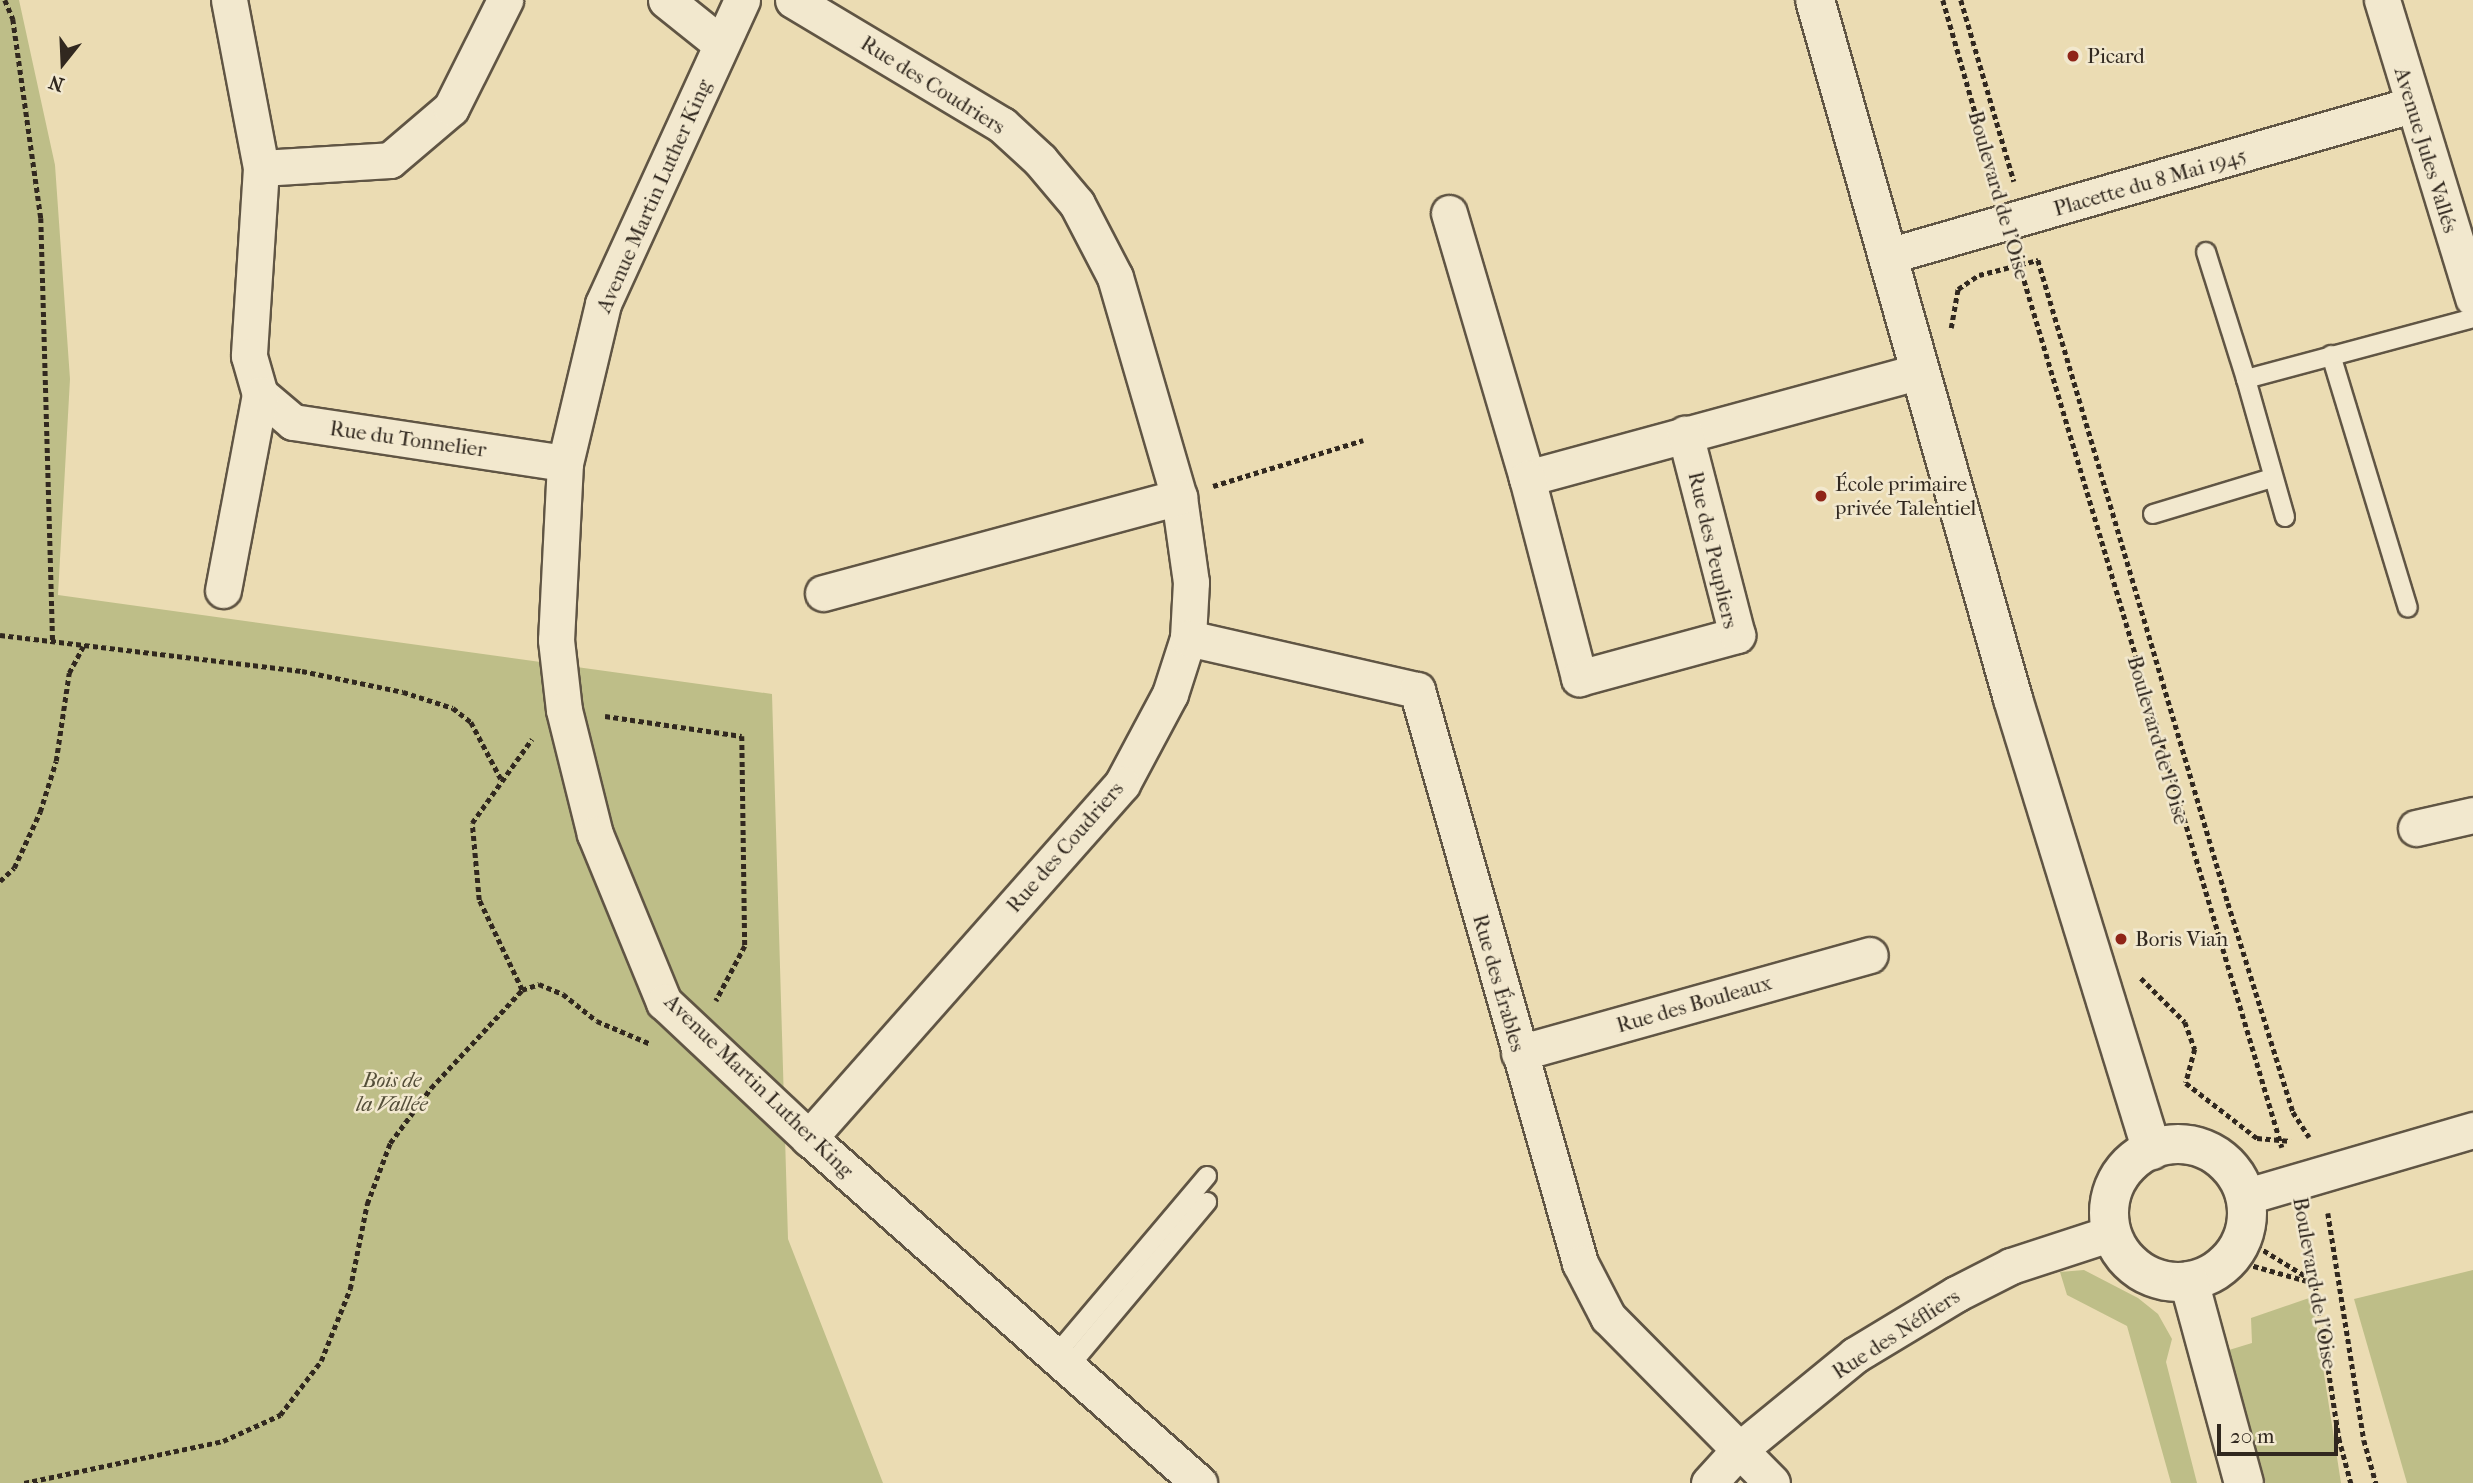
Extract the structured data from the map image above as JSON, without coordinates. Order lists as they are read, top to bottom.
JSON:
{
  "streets": {
    "street": [
      "Rue des Coudriers",
      "Avenue Jules Vallés",
      "Placette du 8 Mai 1945",
      "Avenue Martin Luther King",
      "Rue du Tonnelier",
      "Rue des Peupliers",
      "Rue des Érables",
      "Rue des Bouleaux",
      "Rue des Néfliers"
    ],
    "path": ["Boulevard de l'Oise"]
  },
  "crossings": [
    ["Rue des Coudriers", "Avenue Martin Luther King"],
    ["Rue des Coudriers", "Rue des Érables"],
    ["Avenue Jules Vallés", "Placette du 8 Mai 1945"],
    ["Placette du 8 Mai 1945", "Boulevard de l'Oise"],
    ["Avenue Martin Luther King", "Rue du Tonnelier"],
    ["Rue des Érables", "Rue des Bouleaux"],
    ["Rue des Érables", "Rue des Néfliers"]
  ],
  "parks": ["Bois de la Vallée"],
  "places": ["Picard", "École primaire privée Talentiel", "Boris Vian"],
  "scale_bar": "20 m",
  "north": "bottom"
}
